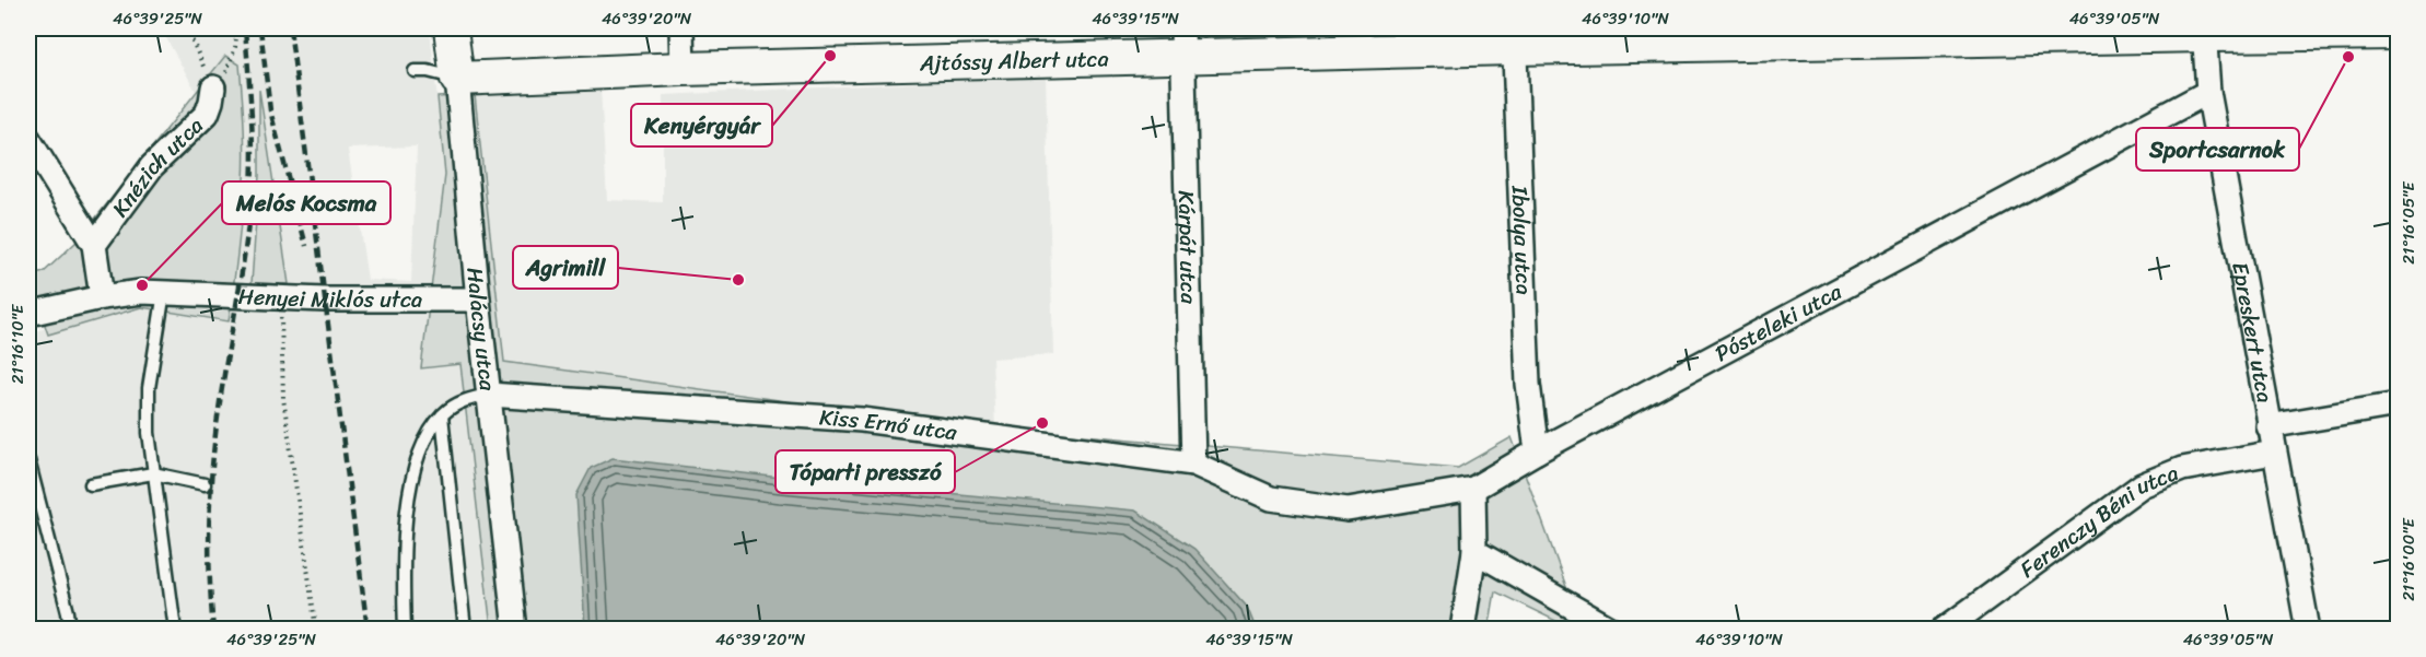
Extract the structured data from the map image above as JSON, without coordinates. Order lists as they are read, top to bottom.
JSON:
{
  "streets": {
    "main road": ["Ajtóssy Albert utca", "Halácsy utca"],
    "street": [
      "Knézich utca",
      "Ibolya utca",
      "Kárpát utca",
      "Henyei Miklós utca",
      "Pósteleki utca",
      "Epreskert utca",
      "Kiss Ernő utca",
      "Ferenczy Béni utca"
    ]
  },
  "crossings": [
    ["Ajtóssy Albert utca", "Ibolya utca"],
    ["Ajtóssy Albert utca", "Kárpát utca"],
    ["Ajtóssy Albert utca", "Halácsy utca"],
    ["Ajtóssy Albert utca", "Epreskert utca"],
    ["Ibolya utca", "Pósteleki utca"],
    ["Kárpát utca", "Kiss Ernő utca"],
    ["Henyei Miklós utca", "Halácsy utca"],
    ["Pósteleki utca", "Epreskert utca"],
    ["Pósteleki utca", "Kiss Ernő utca"],
    ["Halácsy utca", "Kiss Ernő utca"],
    ["Epreskert utca", "Ferenczy Béni utca"]
  ],
  "places": [
    "Kenyérgyár",
    "Sportcsarnok",
    "Agrimill",
    "Melós Kocsma",
    "Tóparti presszó"
  ],
  "coordinates": [
    "46°39'25\"N",
    "46°39'20\"N",
    "46°39'15\"N",
    "46°39'10\"N",
    "46°39'05\"N",
    "21°16'05\"E",
    "21°16'10\"E",
    "21°16'00\"E"
  ]
}
